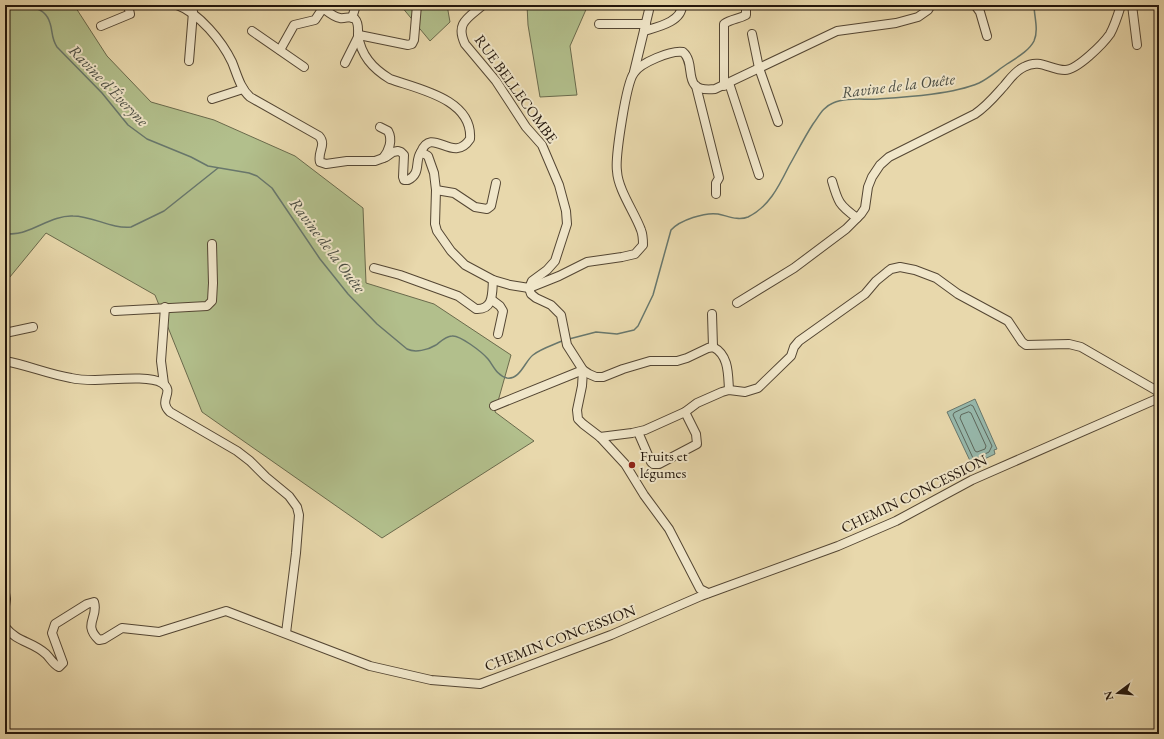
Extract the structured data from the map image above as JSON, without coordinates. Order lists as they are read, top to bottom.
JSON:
{
  "streets": {
    "street": ["RUE BELLECOMBE", "CHEMIN CONCESSION"]
  },
  "water": ["Ravine d'Éveryne", "Ravine de la Ouête"],
  "places": ["Fruits et légumes"],
  "north": "left"
}
